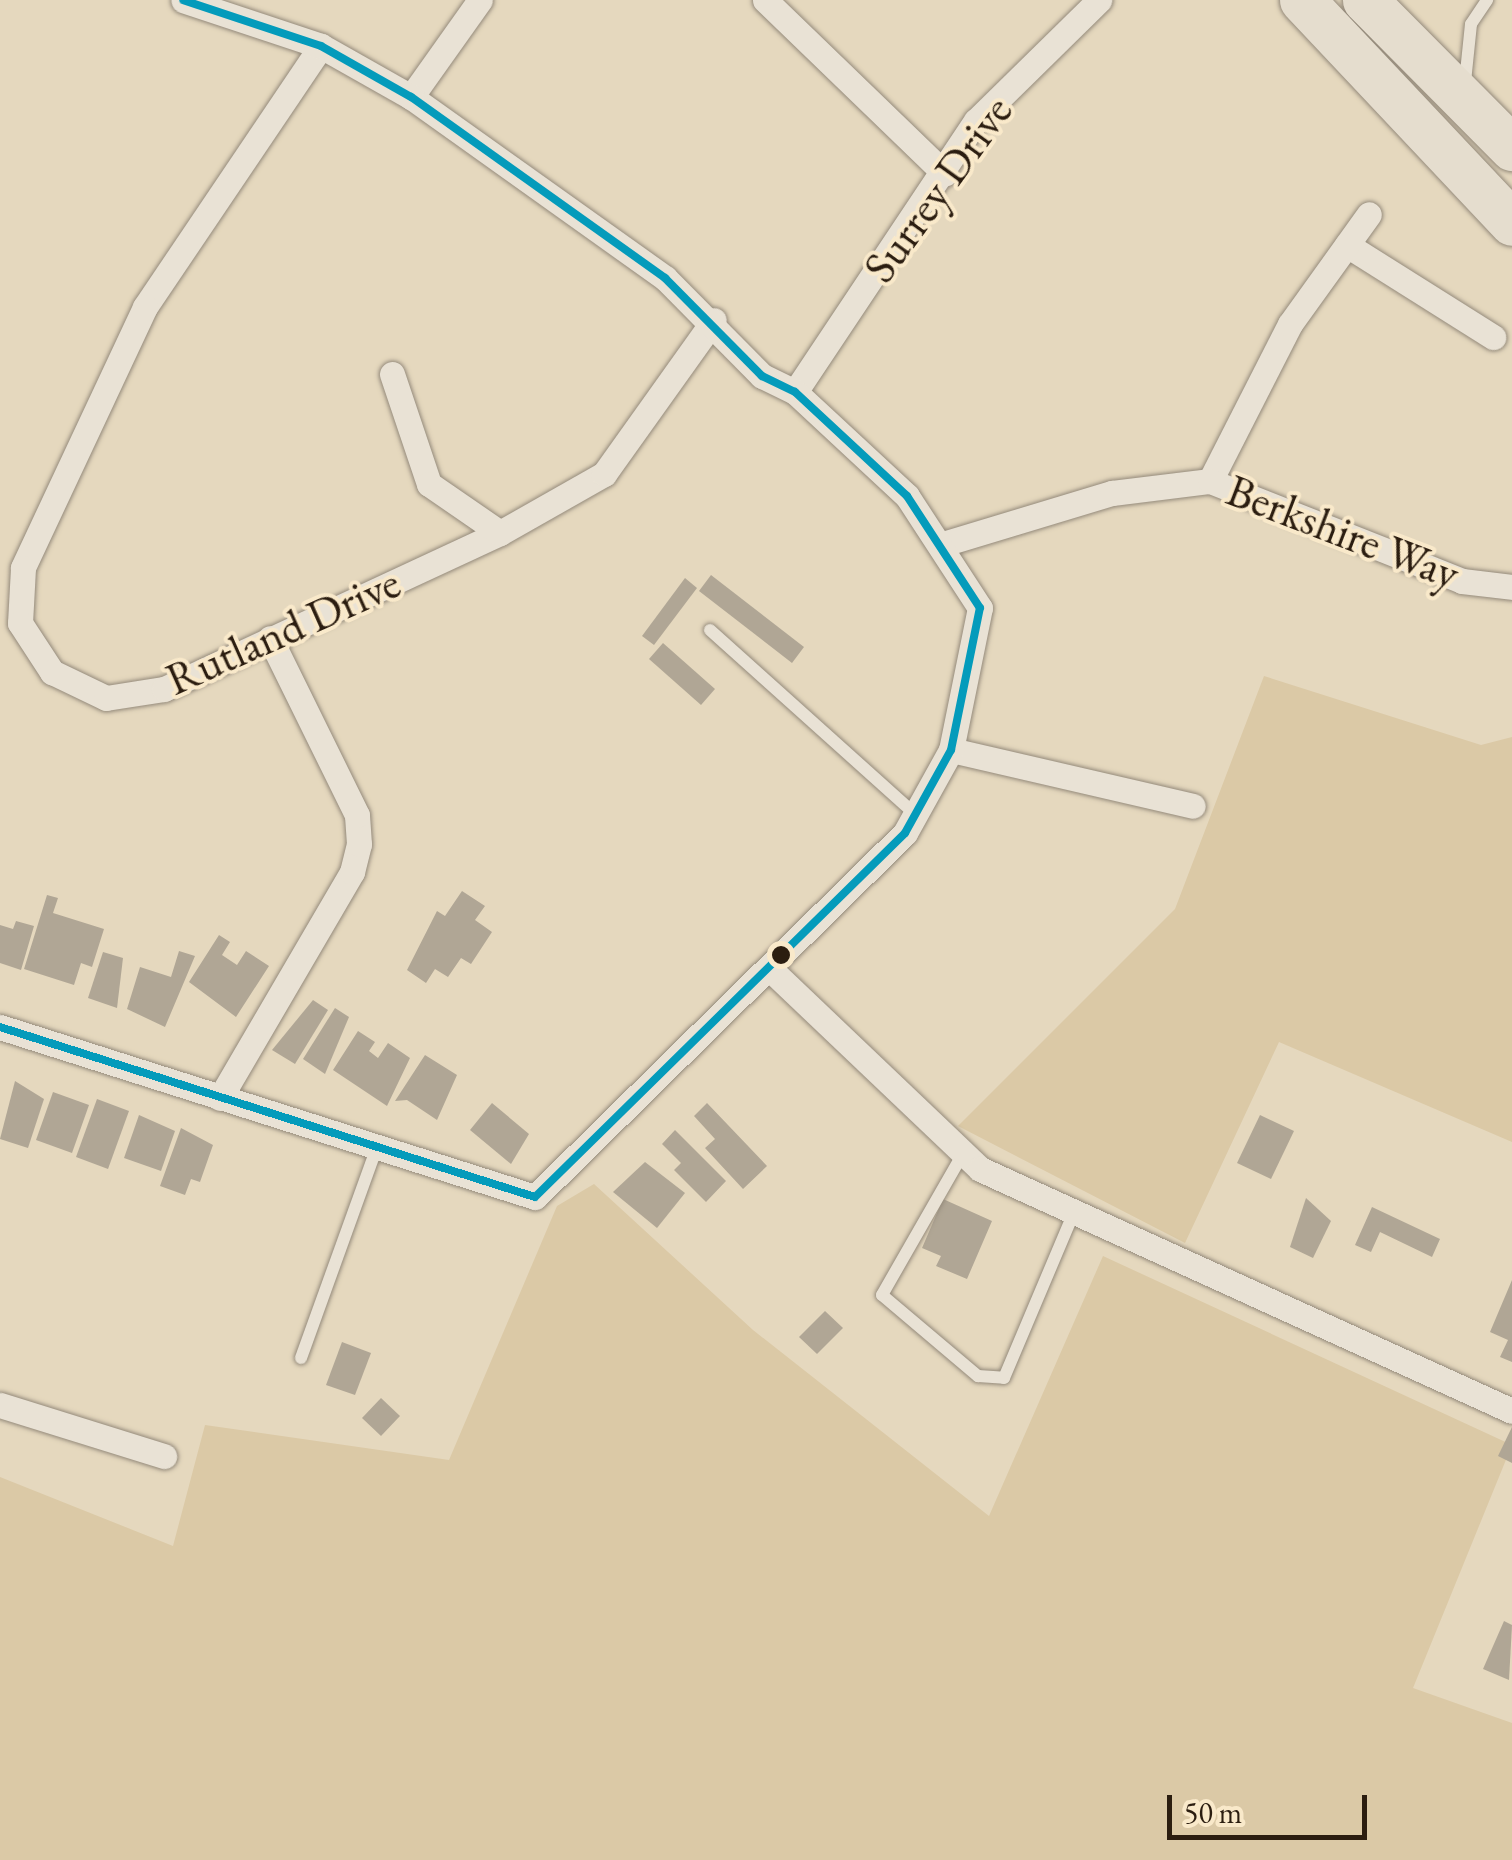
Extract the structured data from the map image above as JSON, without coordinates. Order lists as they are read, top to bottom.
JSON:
{
  "streets": {
    "street": ["Surrey Drive", "Berkshire Way", "Rutland Drive"]
  },
  "scale_bar": "50 m"
}
